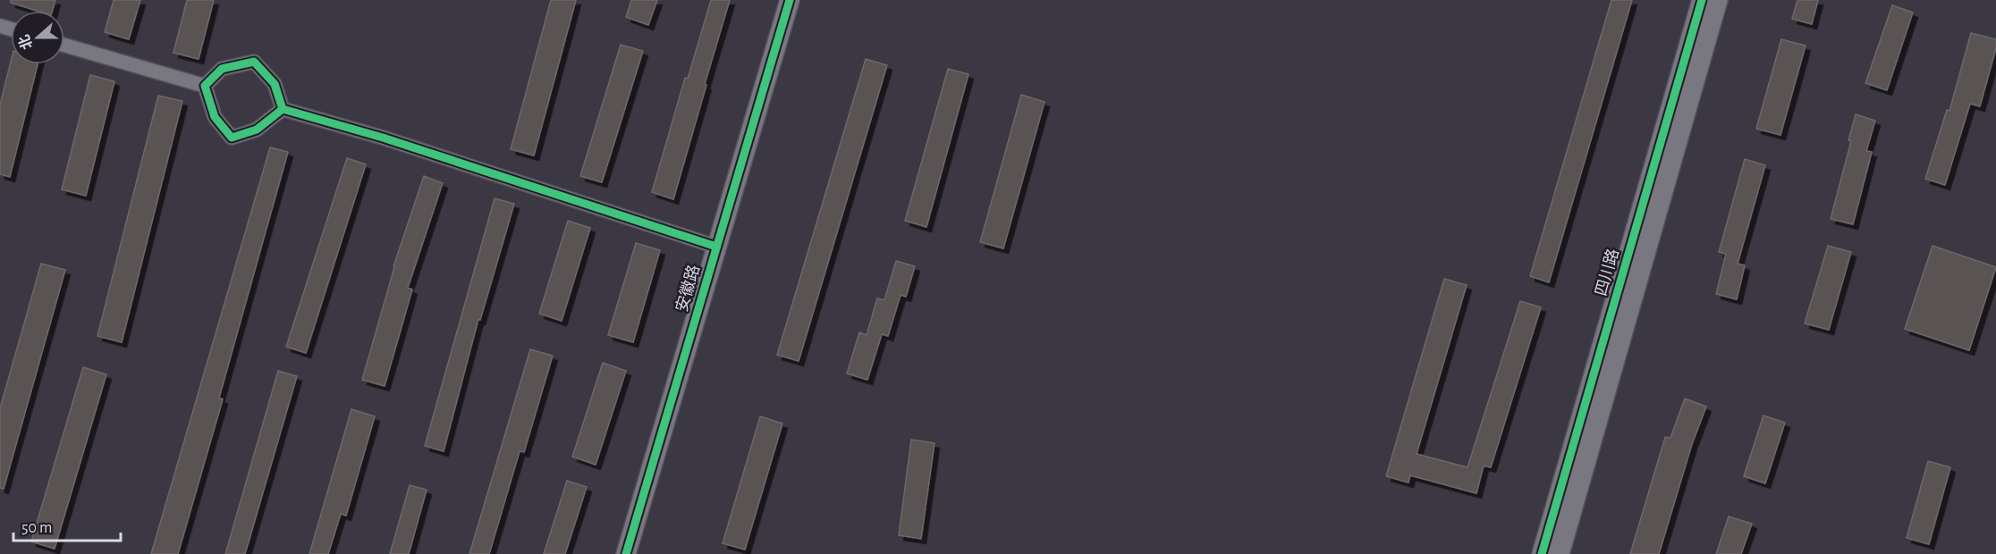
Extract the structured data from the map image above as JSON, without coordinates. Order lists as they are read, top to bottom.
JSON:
{
  "streets": {
    "street": ["四川路", "安徽路"]
  },
  "scale_bar": "50 m",
  "north": "left"
}
